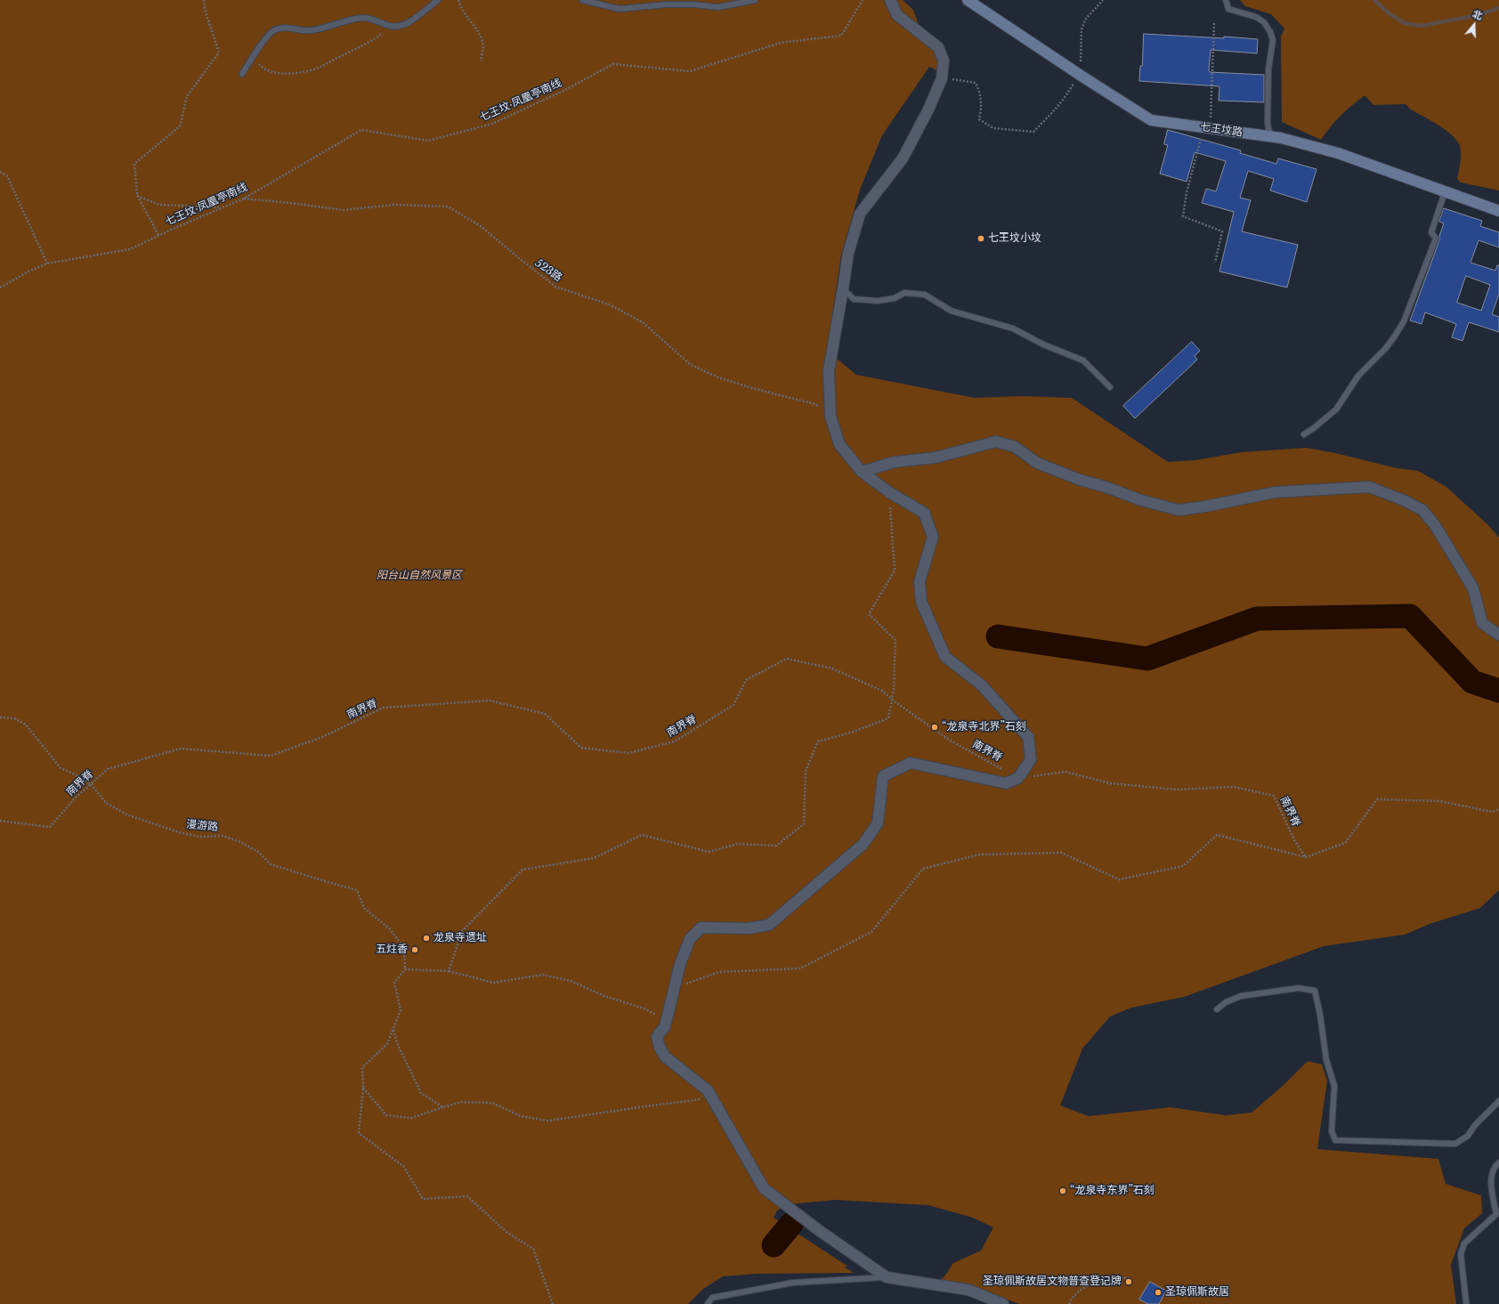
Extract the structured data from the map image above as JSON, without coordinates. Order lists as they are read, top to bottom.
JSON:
{
  "streets": {
    "street": ["七王坟路"],
    "path": [
      "七王坟·凤凰亭南线",
      "523路",
      "南界脊",
      "漫游路"
    ]
  },
  "crossings": [
    ["七王坟·凤凰亭南线", "523路"],
    ["南界脊", "漫游路"]
  ],
  "parks": ["阳台山自然风景区"],
  "places": [
    "七王坟小坟",
    "“龙泉寺北界”石刻",
    "龙泉寺遗址",
    "五炷香",
    "“龙泉寺东界”石刻",
    "圣琼佩斯故居文物普查登记牌",
    "圣琼佩斯故居"
  ],
  "north": "top"
}
